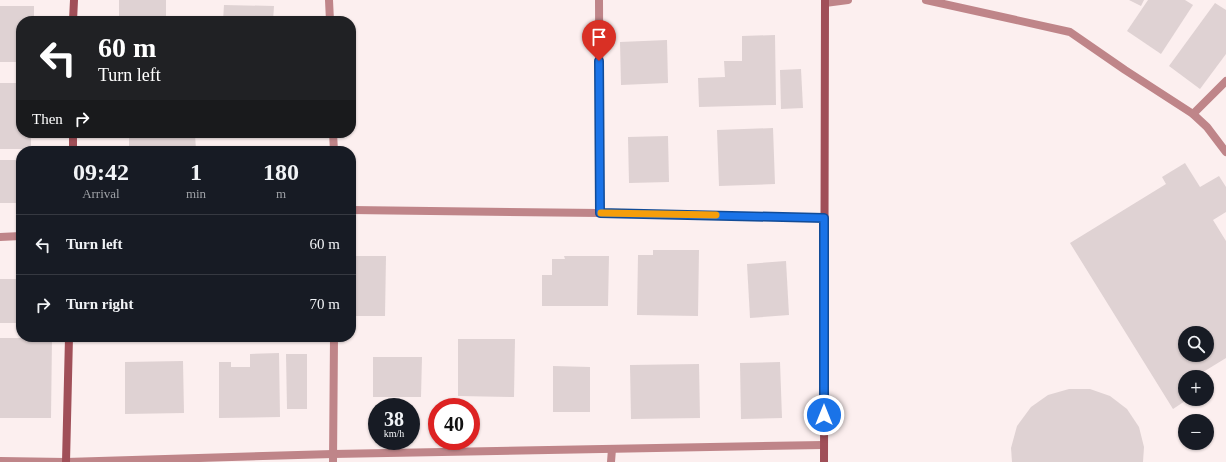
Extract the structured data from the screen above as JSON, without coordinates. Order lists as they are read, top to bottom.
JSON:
{
  "page": {
    "turn": ["60 m", "Turn left"],
    "then": "Then",
    "eta": [
      "09:42",
      "Arrival",
      "1",
      "min",
      "180",
      "m"
    ],
    "list": [
      {
        "name": "Turn left",
        "value": "60 m"
      },
      {
        "name": "Turn right",
        "value": "70 m"
      }
    ],
    "map_buttons": ["+", "−"],
    "speed": "38 km/h",
    "limit": "40"
  }
}
